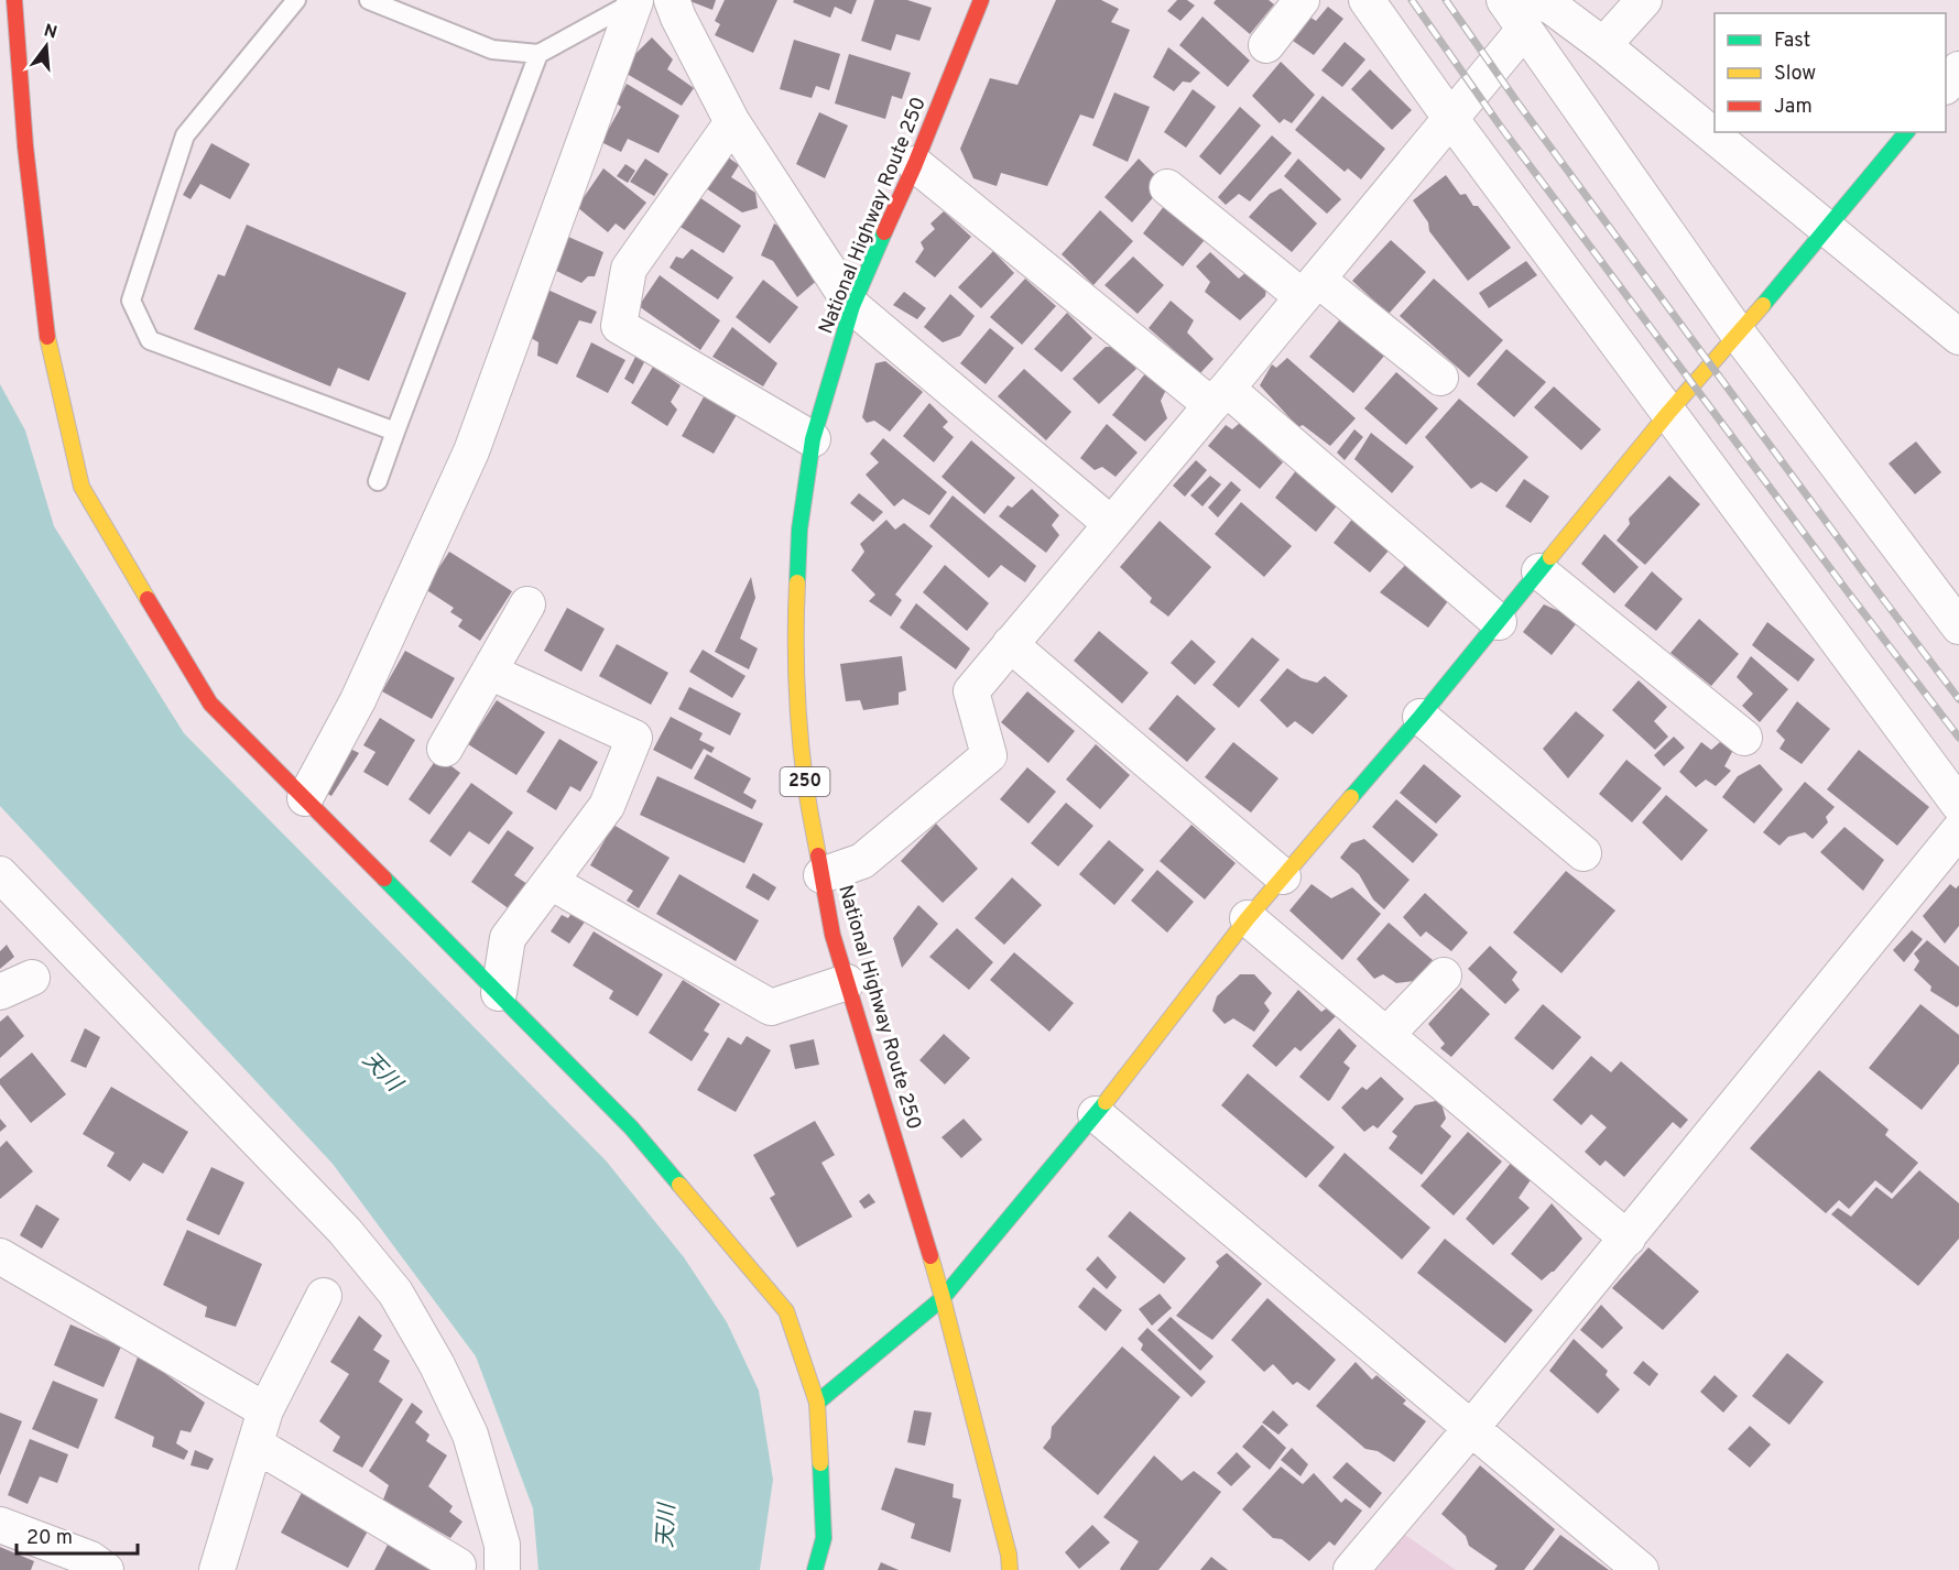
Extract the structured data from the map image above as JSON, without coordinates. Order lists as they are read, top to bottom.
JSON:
{
  "streets": {
    "main road": ["National Highway Route 250", "250"]
  },
  "water": ["天川"],
  "legend": ["Fast", "Slow", "Jam"],
  "scale_bar": "20 m",
  "north": "top"
}
